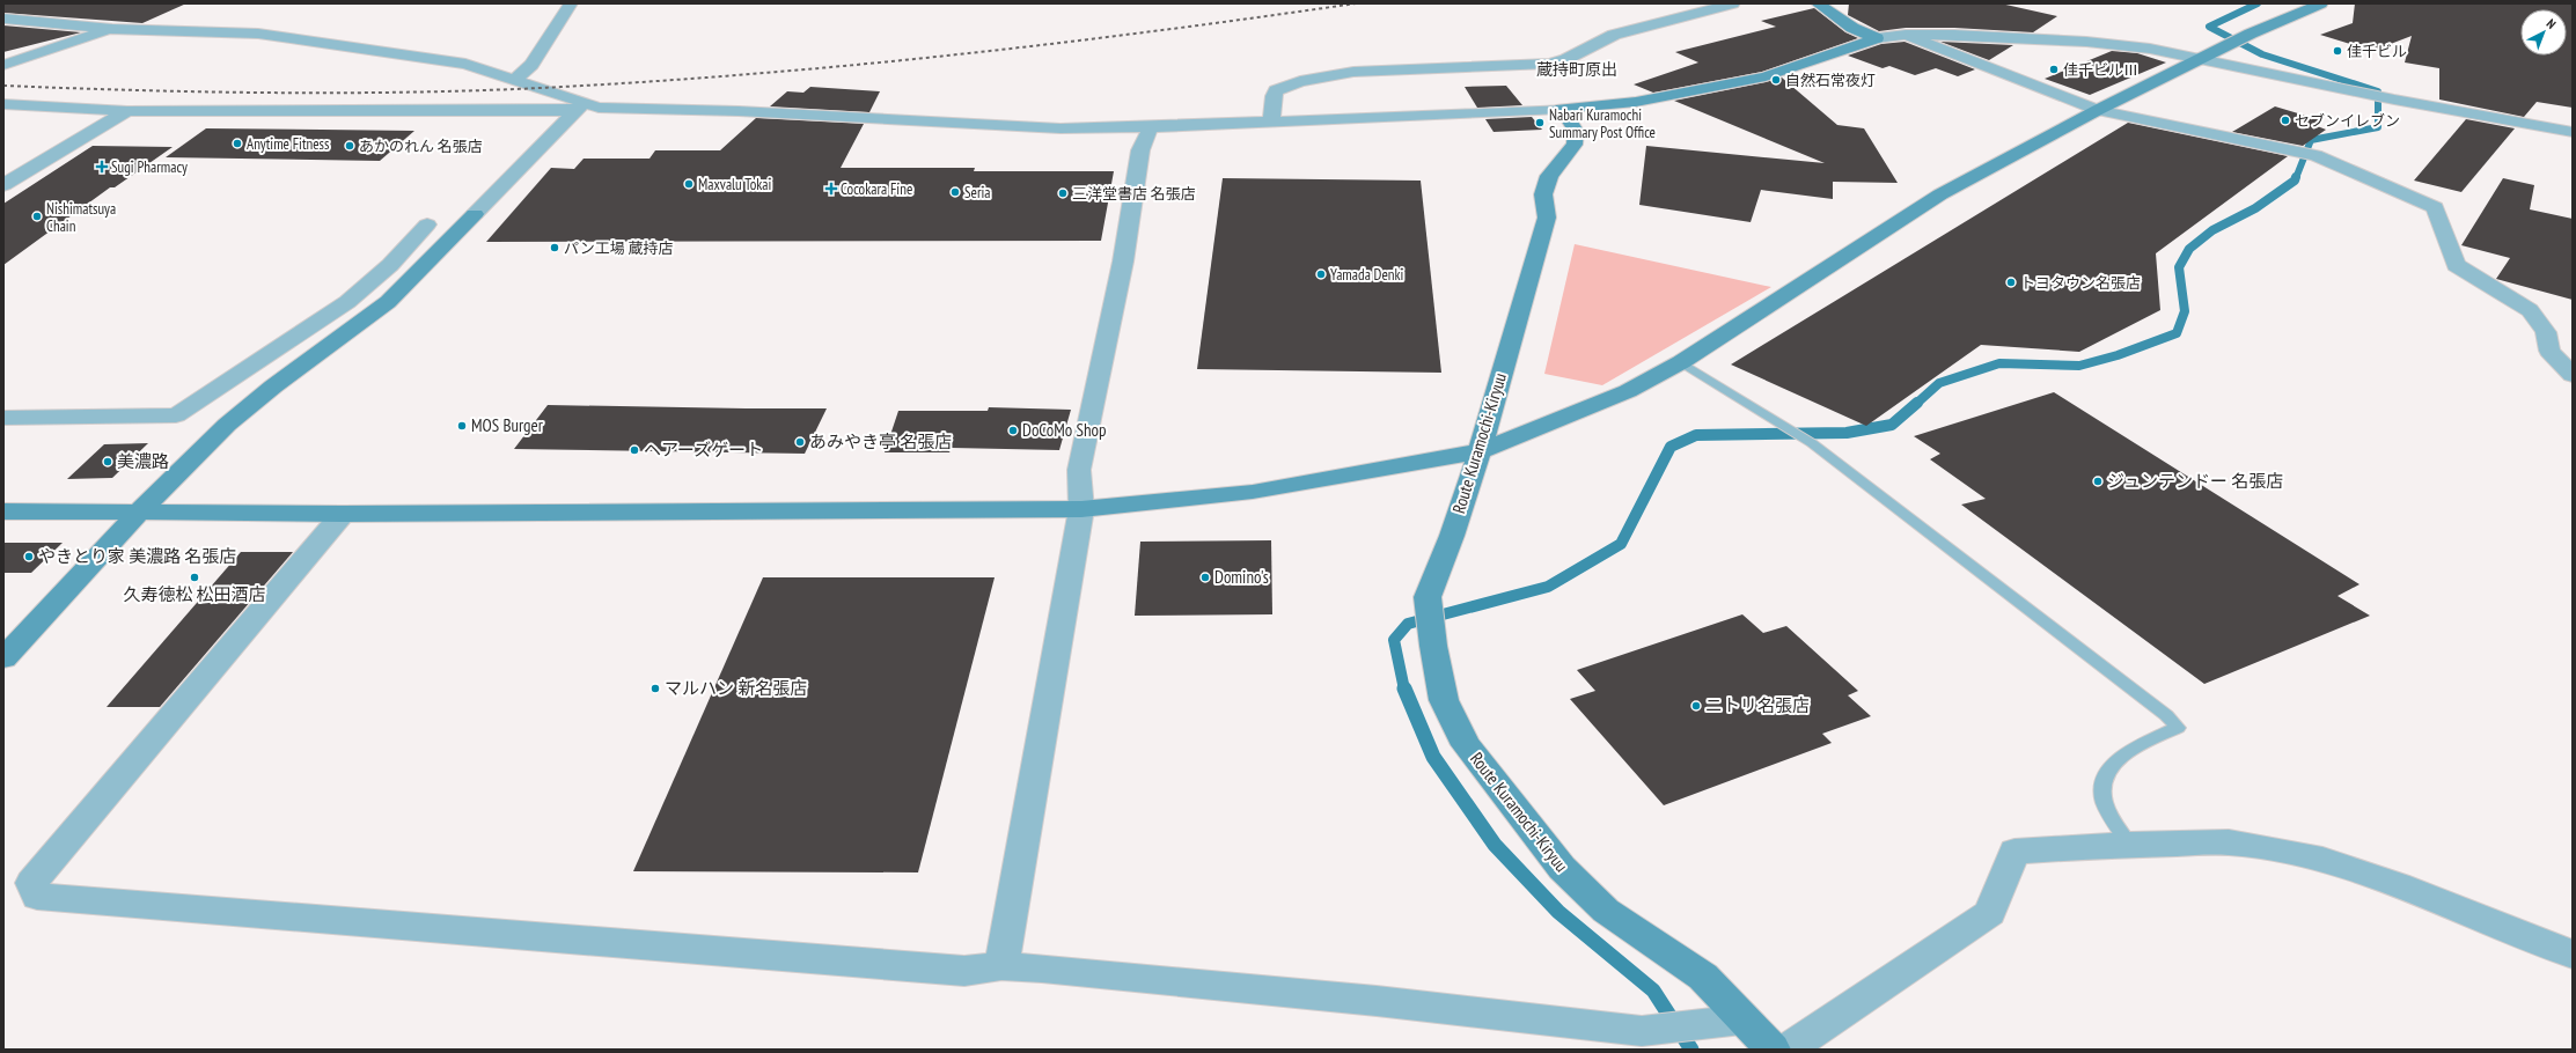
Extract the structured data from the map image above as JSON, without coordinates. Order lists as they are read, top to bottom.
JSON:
{
  "streets": {
    "street": ["Route Kuramochi-Kiryuu"]
  },
  "districts": ["蔵持町原出"],
  "places": {
    "other": [
      "佳千ビル",
      "佳千ビルⅢ",
      "自然石常夜灯",
      "セブンイレブン",
      "Nabari Kuramochi Summary Post Office",
      "Anytime Fitness",
      "あかのれん 名張店",
      "Maxvalu Tokai",
      "Seria",
      "三洋堂書店 名張店",
      "Nishimatsuya Chain",
      "パン工場 蔵持店",
      "Yamada Denki",
      "トヨタウン名張店",
      "MOS Burger",
      "DoCoMo Shop",
      "あみやき亭 名張店",
      "ヘアーズゲート",
      "美濃路",
      "ジュンテンドー 名張店",
      "やきとり家 美濃路 名張店",
      "久寿徳松 松田酒店",
      "Domino's",
      "マルハン 新名張店",
      "ニトリ名張店"
    ],
    "health": ["Sugi Pharmacy", "Cocokara Fine"]
  },
  "north": "top right"
}
